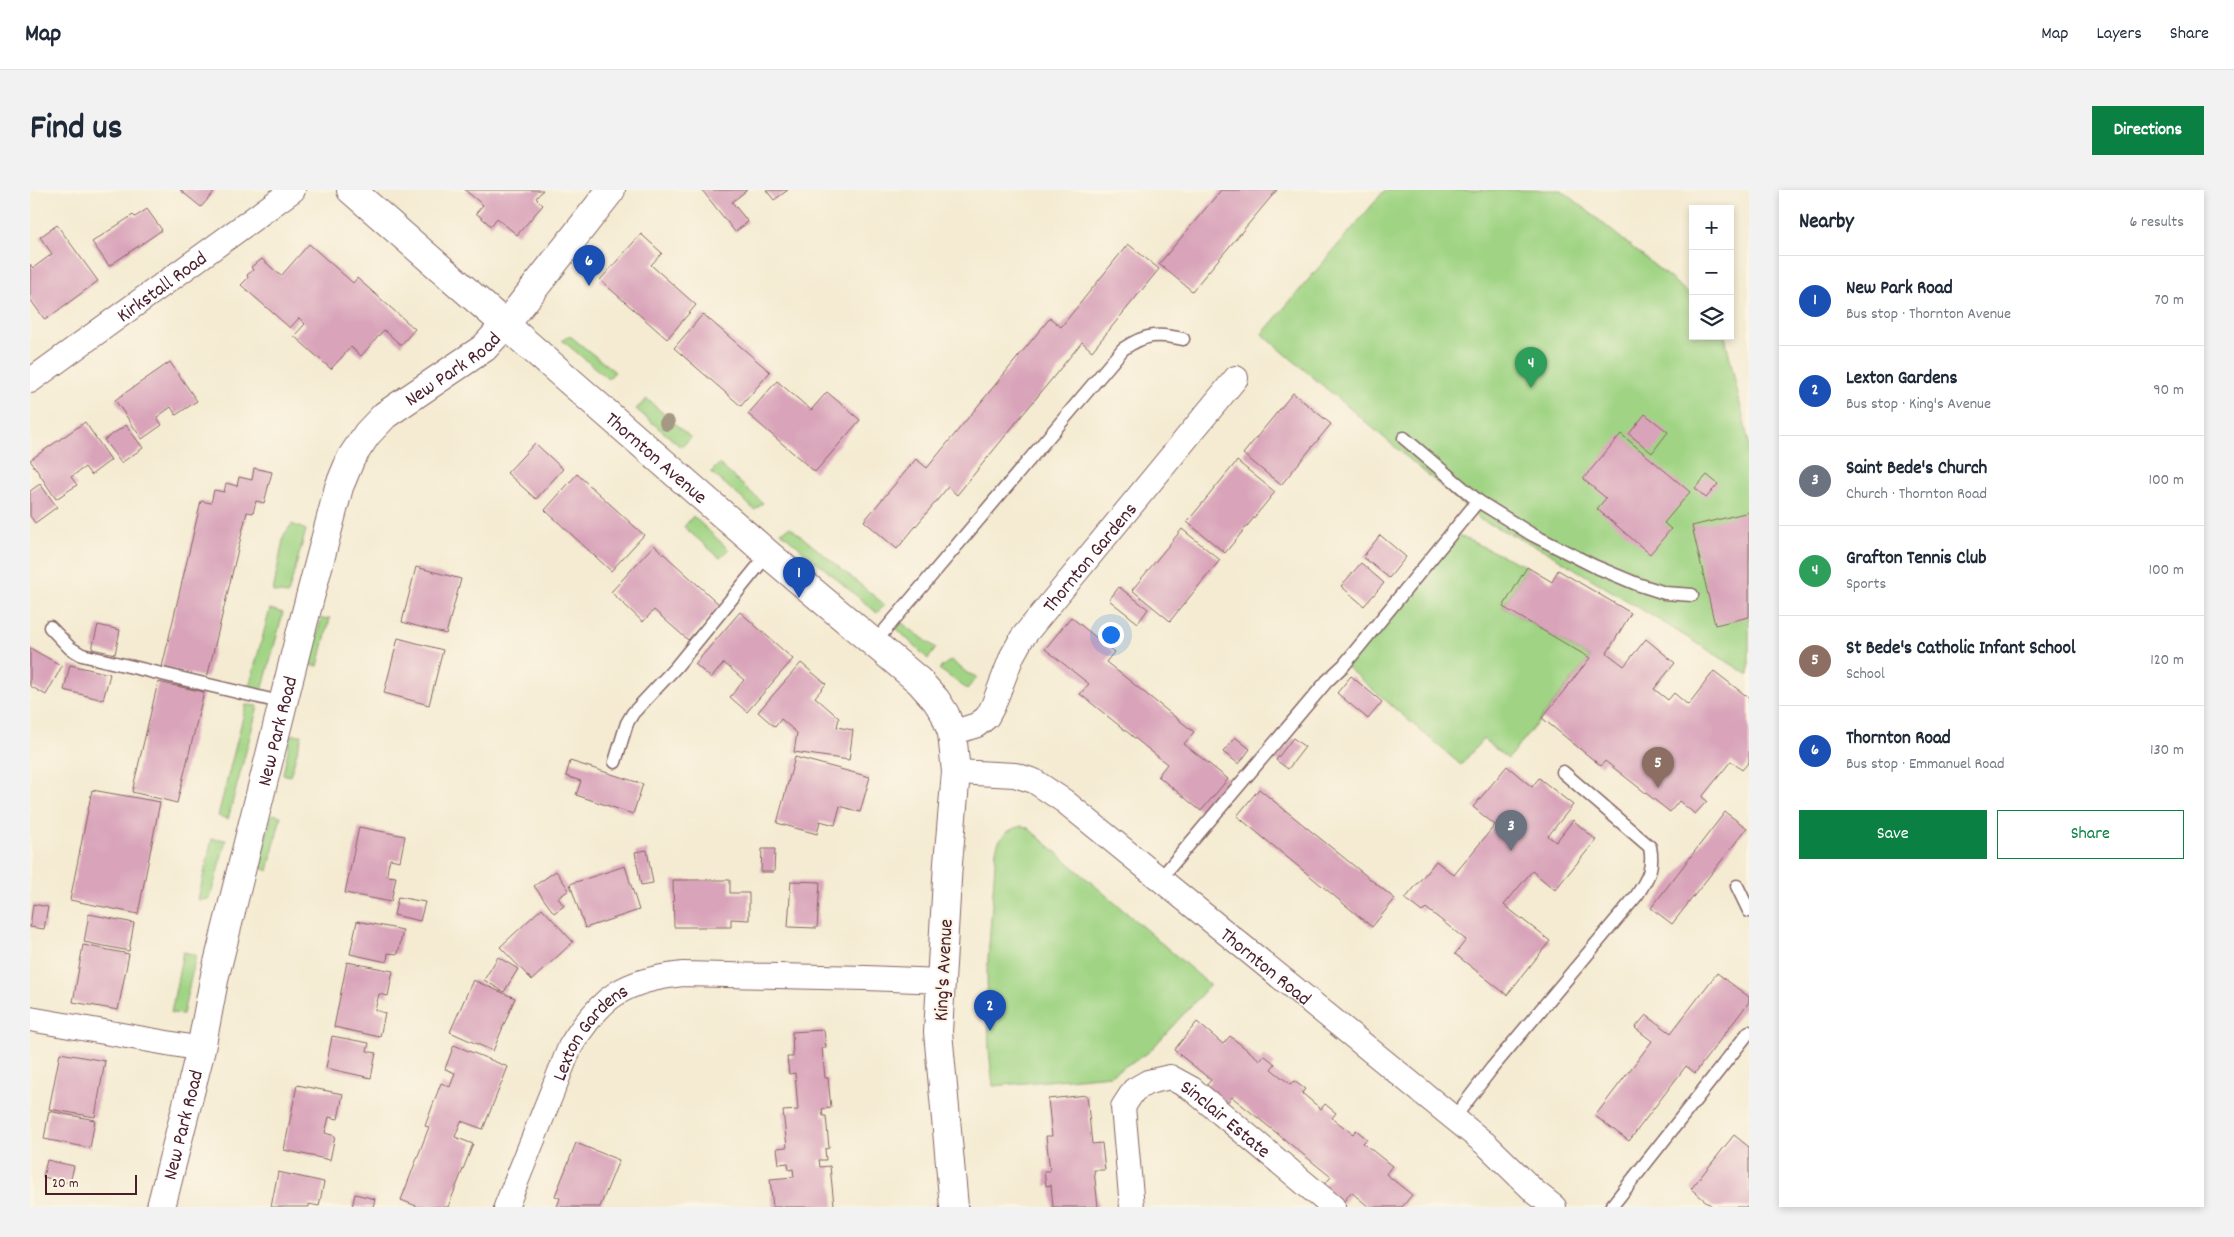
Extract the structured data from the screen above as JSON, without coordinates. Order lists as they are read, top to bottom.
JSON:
{
  "streets": {
    "main road": ["New Park Road", "Thornton Avenue", "King's Avenue"],
    "street": [
      "Kirkstall Road",
      "Thornton Gardens",
      "Thornton Road",
      "Lexton Gardens",
      "Sinclair Estate"
    ]
  },
  "crossings": [
    ["New Park Road", "Thornton Avenue"],
    ["Thornton Avenue", "Thornton Gardens"],
    ["Thornton Avenue", "King's Avenue"],
    ["Thornton Gardens", "King's Avenue"],
    ["Thornton Road", "King's Avenue"],
    ["King's Avenue", "Lexton Gardens"]
  ],
  "scale_bar": "20 m",
  "page": {
    "header": "Map",
    "nav": ["Map", "Layers", "Share"],
    "title": "Find us",
    "buttons": [
      "Directions",
      ["Save", "Share"]
    ],
    "heading": ["Nearby", "6 results"],
    "map_buttons": ["+", "−"],
    "pins": [
      "6",
      "4",
      "1",
      "5",
      "3",
      "2"
    ],
    "list": [
      {
        "mark": "1",
        "name": "New Park Road",
        "note": "Bus stop · Thornton Avenue",
        "value": "70 m"
      },
      {
        "mark": "2",
        "name": "Lexton Gardens",
        "note": "Bus stop · King's Avenue",
        "value": "90 m"
      },
      {
        "mark": "3",
        "name": "Saint Bede's Church",
        "note": "Church · Thornton Road",
        "value": "100 m"
      },
      {
        "mark": "4",
        "name": "Grafton Tennis Club",
        "note": "Sports",
        "value": "100 m"
      },
      {
        "mark": "5",
        "name": "St Bede's Catholic Infant School",
        "note": "School",
        "value": "120 m"
      },
      {
        "mark": "6",
        "name": "Thornton Road",
        "note": "Bus stop · Emmanuel Road",
        "value": "130 m"
      }
    ],
    "scale": "20 m"
  }
}
